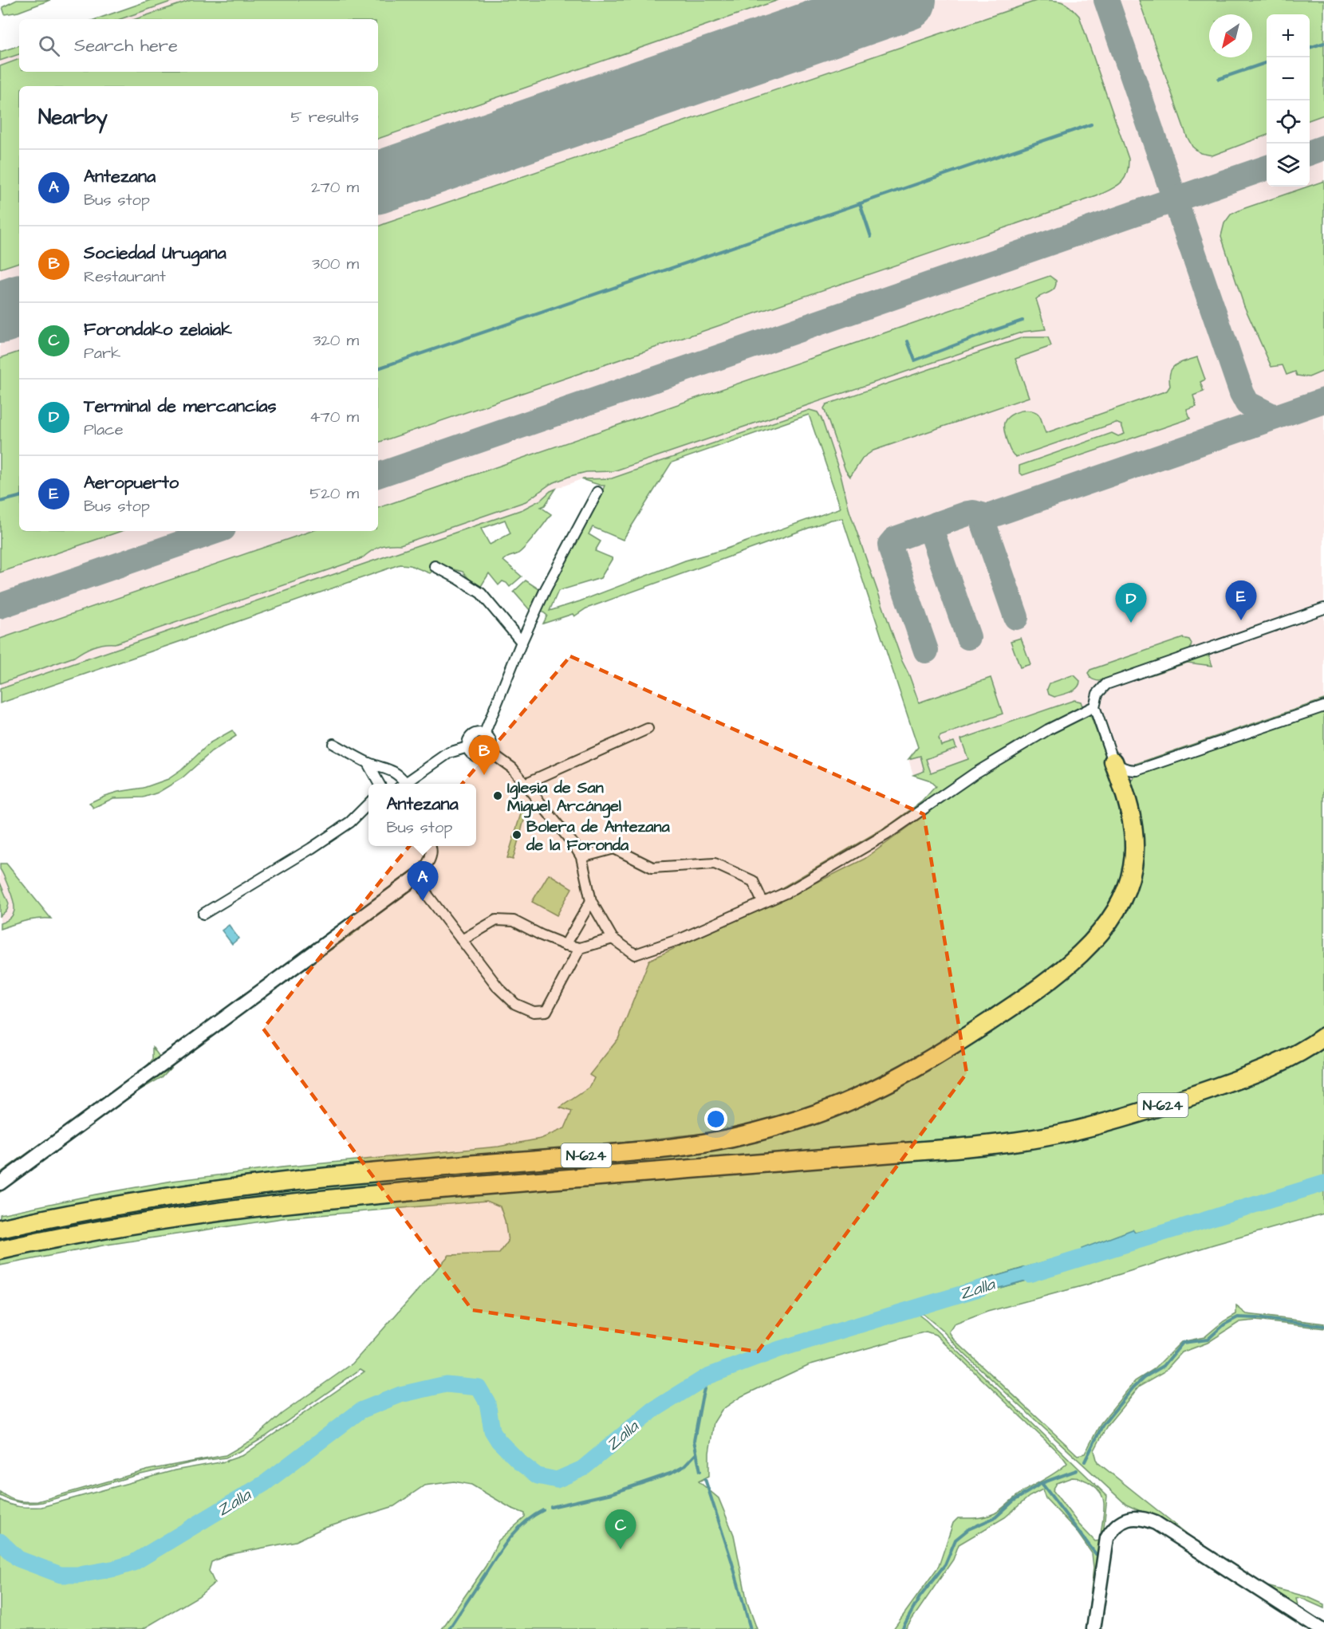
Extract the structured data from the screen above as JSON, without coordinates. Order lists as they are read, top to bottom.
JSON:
{
  "streets": {
    "highway": ["N-624"]
  },
  "water": ["Zalla"],
  "places": ["Iglesia de San Miguel Arcángel", "Bolera de Antezana de la Foronda"],
  "north": "bottom left",
  "page": {
    "map_buttons": ["+", "−"],
    "search": "Search here",
    "heading": ["Nearby", "5 results"],
    "list": [
      {
        "mark": "A",
        "name": "Antezana",
        "note": "Bus stop",
        "value": "270 m"
      },
      {
        "mark": "B",
        "name": "Sociedad Urugana",
        "note": "Restaurant",
        "value": "300 m"
      },
      {
        "mark": "C",
        "name": "Forondako zelaiak",
        "note": "Park",
        "value": "320 m"
      },
      {
        "mark": "D",
        "name": "Terminal de mercancías",
        "note": "Place",
        "value": "470 m"
      },
      {
        "mark": "E",
        "name": "Aeropuerto",
        "note": "Bus stop",
        "value": "520 m"
      }
    ],
    "pins": [
      "E",
      "D",
      "B",
      "A",
      "C"
    ],
    "popup": ["Antezana", "Bus stop"]
  }
}
